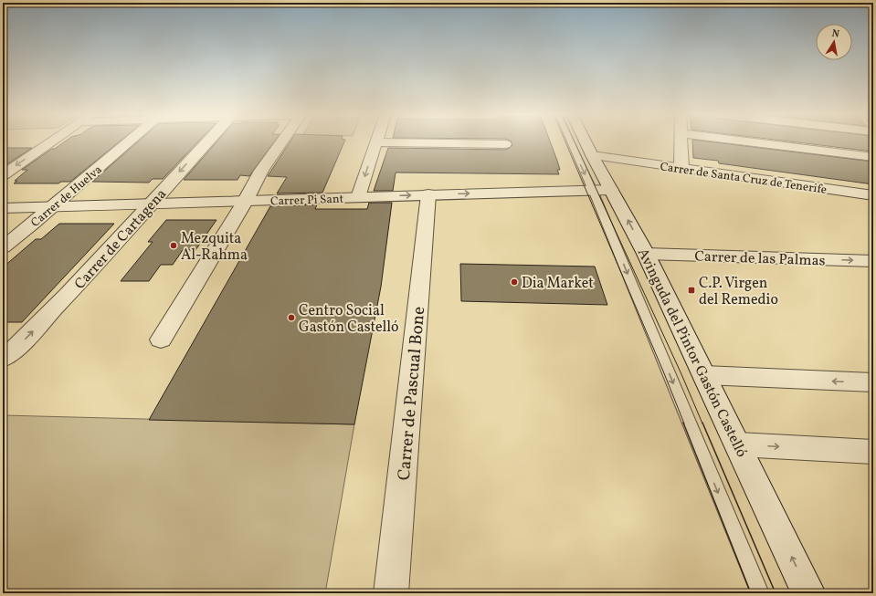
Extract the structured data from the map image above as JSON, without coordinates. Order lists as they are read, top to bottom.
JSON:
{
  "streets": {
    "street": [
      "Carrer de Santa Cruz de Tenerife",
      "Carrer de Huelva",
      "Carrer Pi Sant",
      "Carrer de Cartagena",
      "Carrer de las Palmas",
      "Avinguda del Pintor Gastón Castelló",
      "Carrer de Pascual Bone"
    ]
  },
  "crossings": [
    ["Carrer de Santa Cruz de Tenerife", "Avinguda del Pintor Gastón Castelló"],
    ["Carrer de Huelva", "Carrer Pi Sant"],
    ["Carrer Pi Sant", "Carrer de Cartagena"],
    ["Carrer Pi Sant", "Avinguda del Pintor Gastón Castelló"],
    ["Carrer Pi Sant", "Carrer de Pascual Bone"],
    ["Carrer de las Palmas", "Avinguda del Pintor Gastón Castelló"]
  ],
  "places": {
    "other": ["Mezquita Al-Rahma", "Dia Market", "Centro Social Gastón Castelló"],
    "transit": ["C.P. Virgen del Remedio"]
  },
  "north": "top"
}
